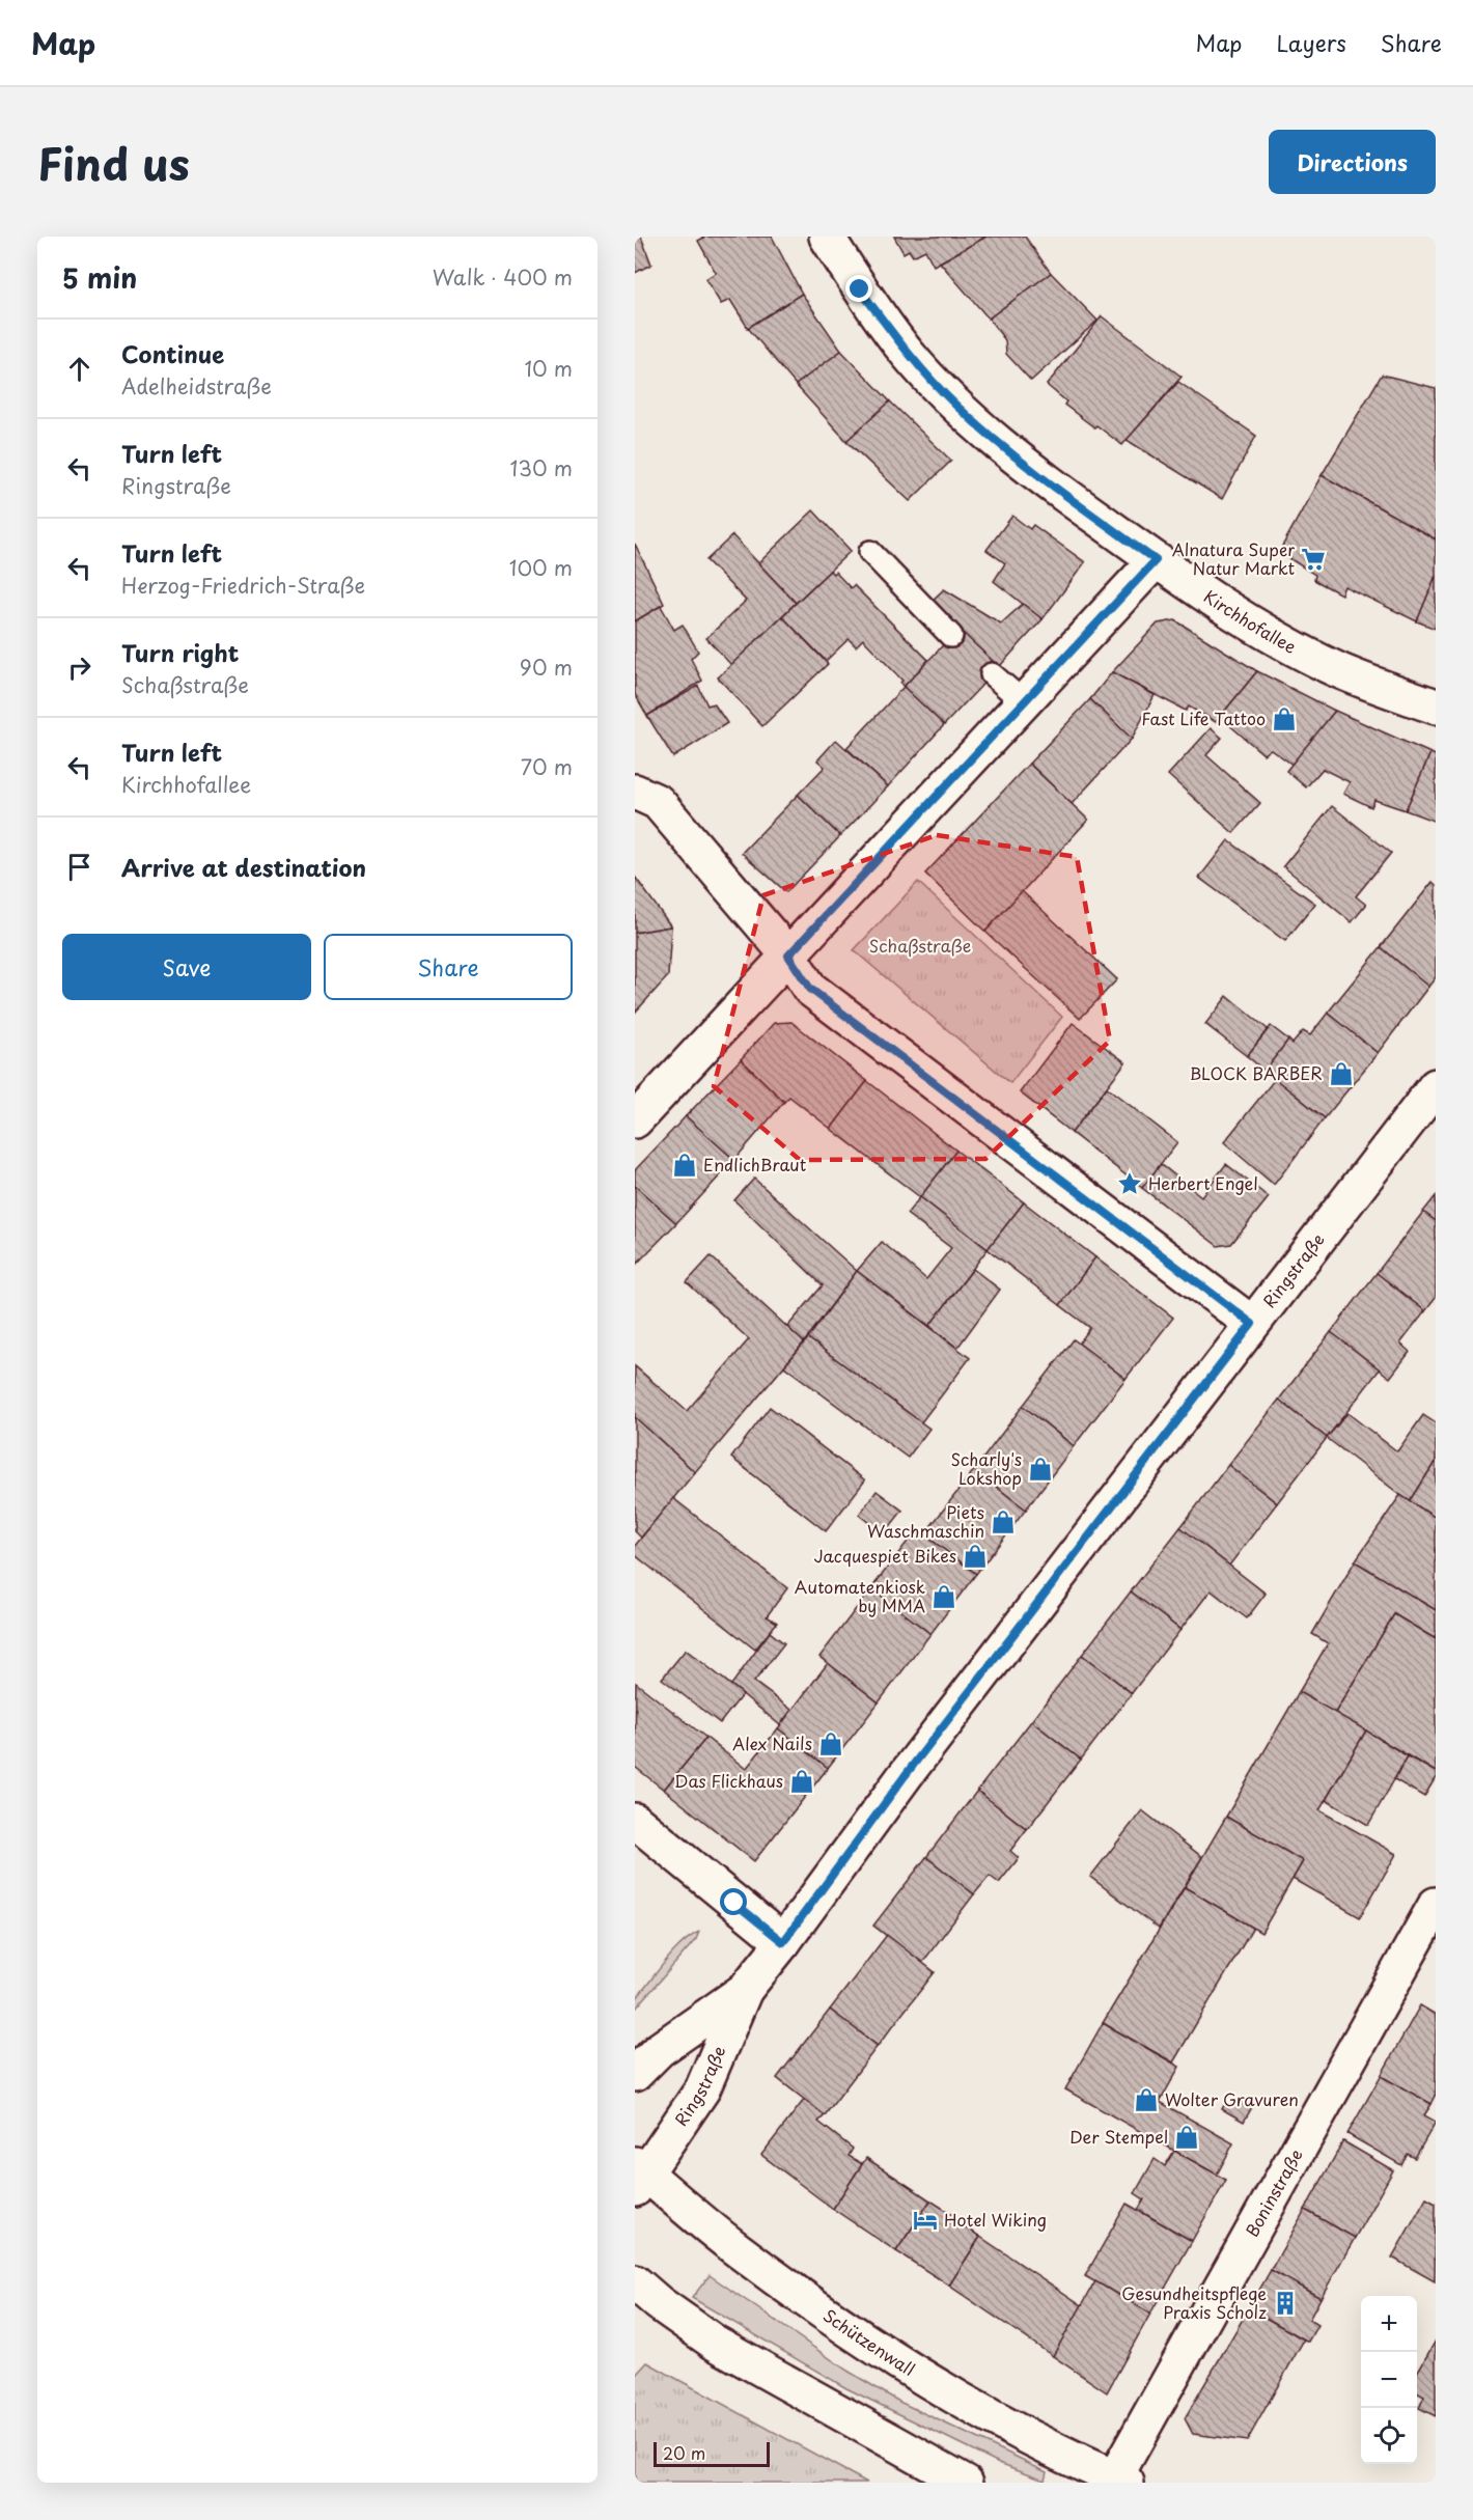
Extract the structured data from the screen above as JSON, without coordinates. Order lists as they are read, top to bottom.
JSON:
{
  "streets": {
    "street": [
      "Kirchhofallee",
      "Ringstraße",
      "Boninstraße",
      "Schützenwall"
    ]
  },
  "crossings": [
    ["Ringstraße", "Schützenwall"],
    ["Boninstraße", "Schützenwall"]
  ],
  "parks": ["Schaßstraße"],
  "places": {
    "supermarket": ["Alnatura Super Natur Markt"],
    "shop": [
      "Fast Life Tattoo",
      "BLOCK BARBER",
      "EndlichBraut",
      "Scharly's Lokshop",
      "Piets Waschmaschin",
      "Jacquespiet Bikes",
      "Automatenkiosk by MMA",
      "Alex Nails",
      "Das Flickhaus",
      "Wolter Gravuren",
      "Der Stempel"
    ],
    "place": ["Herbert Engel"],
    "hotel": ["Hotel Wiking"],
    "building": ["Gesundheitspflege Praxis Scholz"]
  },
  "scale_bar": "20 m",
  "page": {
    "header": "Map",
    "nav": ["Map", "Layers", "Share"],
    "title": "Find us",
    "buttons": [
      "Directions",
      ["Save", "Share"]
    ],
    "heading": ["5 min", "Walk · 400 m"],
    "list": [
      ["Continue", "Adelheidstraße", "10 m"],
      ["Turn left", "Ringstraße", "130 m"],
      ["Turn left", "Herzog-Friedrich-Straße", "100 m"],
      ["Turn right", "Schaßstraße", "90 m"],
      ["Turn left", "Kirchhofallee", "70 m"],
      "Arrive at destination"
    ],
    "map_buttons": ["+", "−"],
    "scale": "20 m"
  }
}
